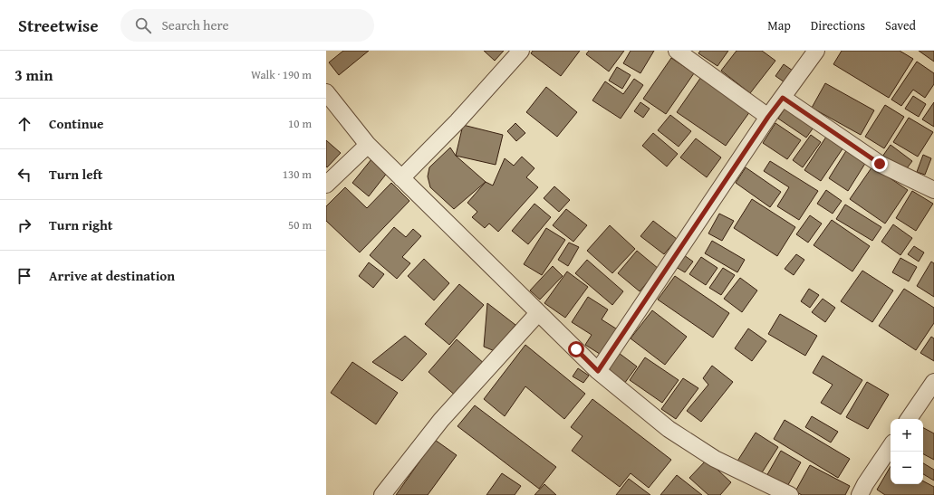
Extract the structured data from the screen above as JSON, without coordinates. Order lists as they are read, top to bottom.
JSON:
{
  "page": {
    "header": "Streetwise",
    "search": "Search here",
    "nav": ["Map", "Directions", "Saved"],
    "heading": ["3 min", "Walk · 190 m"],
    "list": [
      ["Continue", "10 m"],
      ["Turn left", "130 m"],
      ["Turn right", "50 m"],
      "Arrive at destination"
    ],
    "map_buttons": ["+", "−"]
  }
}
